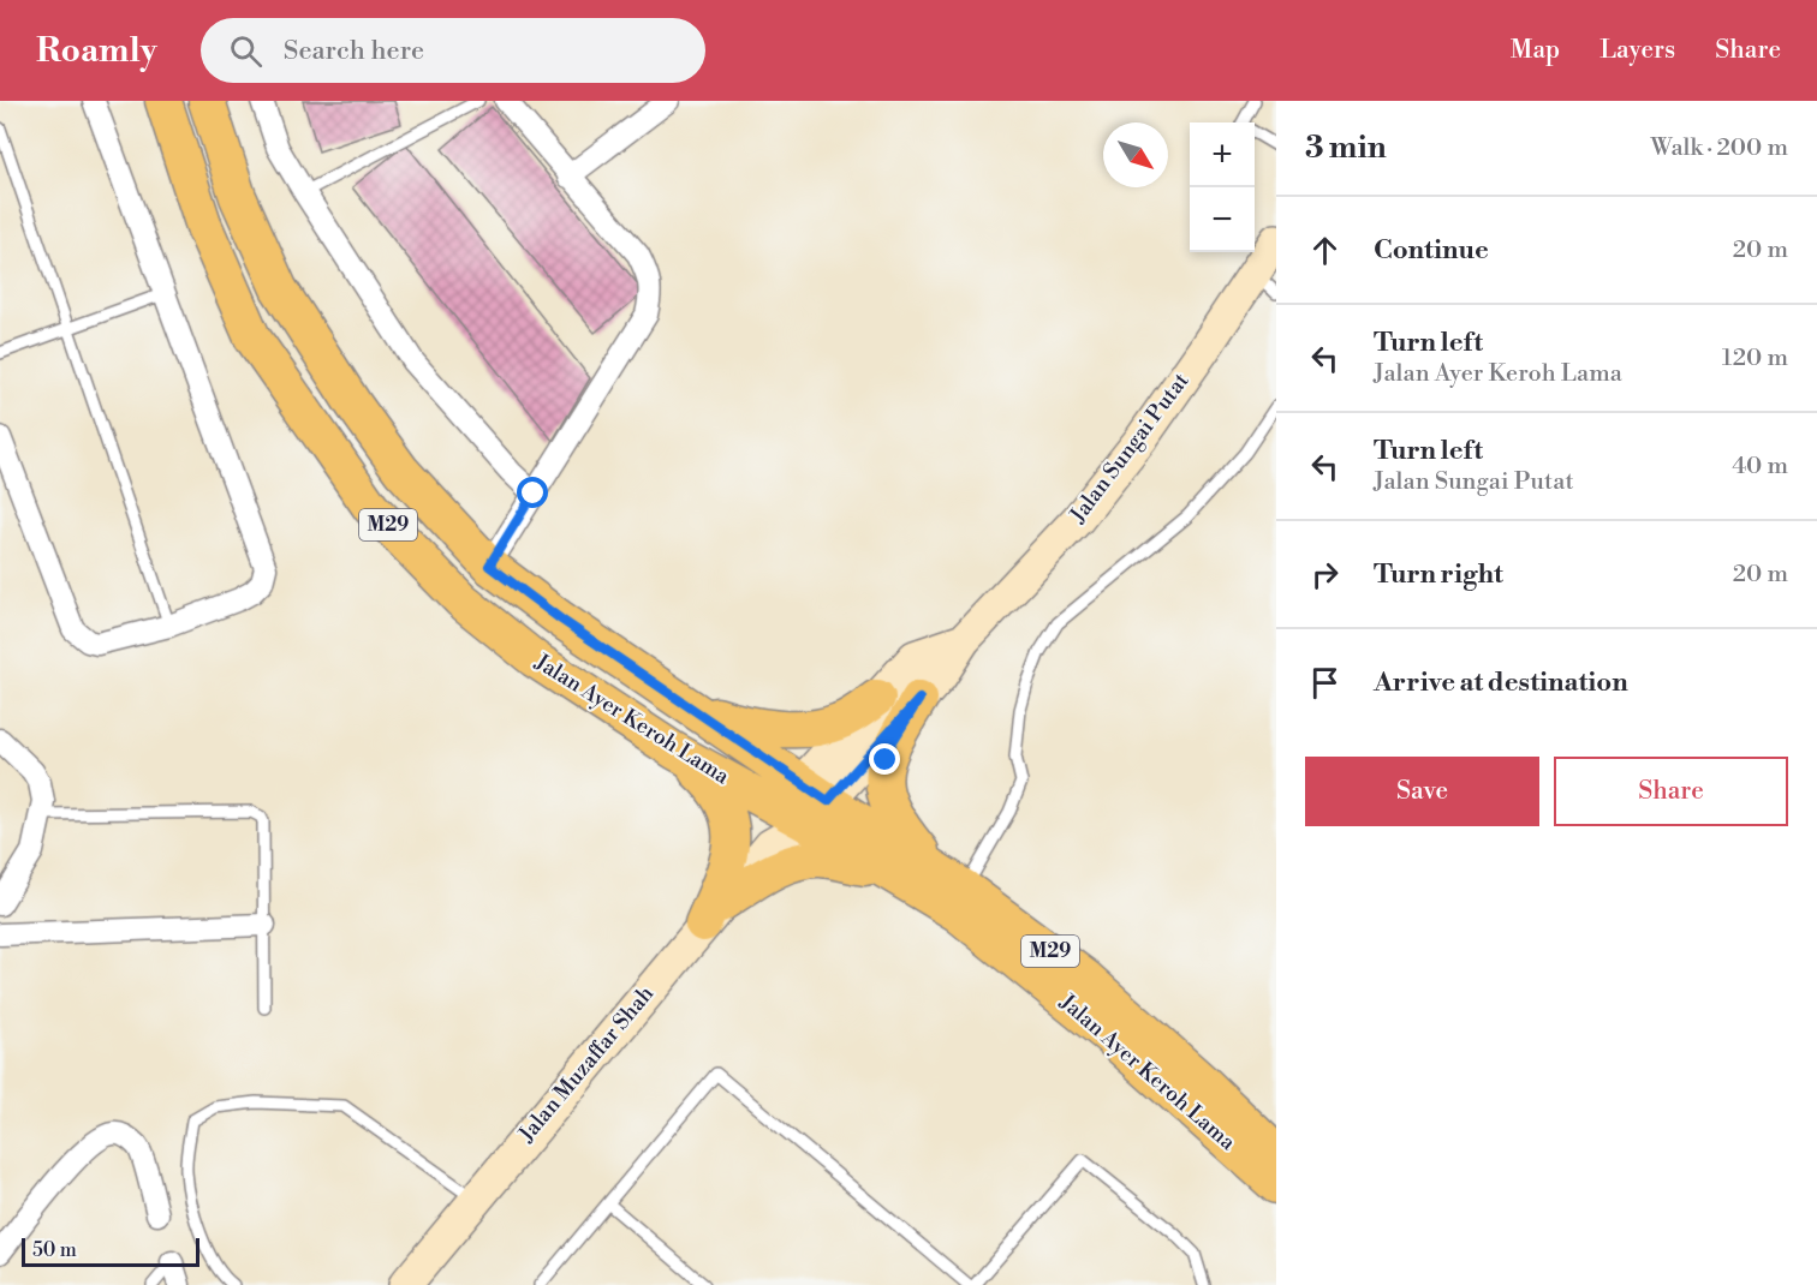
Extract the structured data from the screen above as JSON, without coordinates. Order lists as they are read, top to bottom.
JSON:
{
  "streets": {
    "main road": [
      "Jalan Sungai Putat",
      "M29",
      "Jalan Ayer Keroh Lama",
      "Jalan Muzaffar Shah"
    ]
  },
  "crossings": [
    ["Jalan Sungai Putat", "Jalan Ayer Keroh Lama"],
    ["Jalan Sungai Putat", "Jalan Muzaffar Shah"],
    ["Jalan Ayer Keroh Lama", "Jalan Muzaffar Shah"]
  ],
  "scale_bar": "50 m",
  "north": "bottom right",
  "page": {
    "header": "Roamly",
    "search": "Search here",
    "nav": ["Map", "Layers", "Share"],
    "heading": ["3 min", "Walk · 200 m"],
    "map_buttons": ["+", "−"],
    "list": [
      ["Continue", "20 m"],
      ["Turn left", "Jalan Ayer Keroh Lama", "120 m"],
      ["Turn left", "Jalan Sungai Putat", "40 m"],
      ["Turn right", "20 m"],
      "Arrive at destination"
    ],
    "buttons": ["Save", "Share"],
    "scale": "50 m"
  }
}
